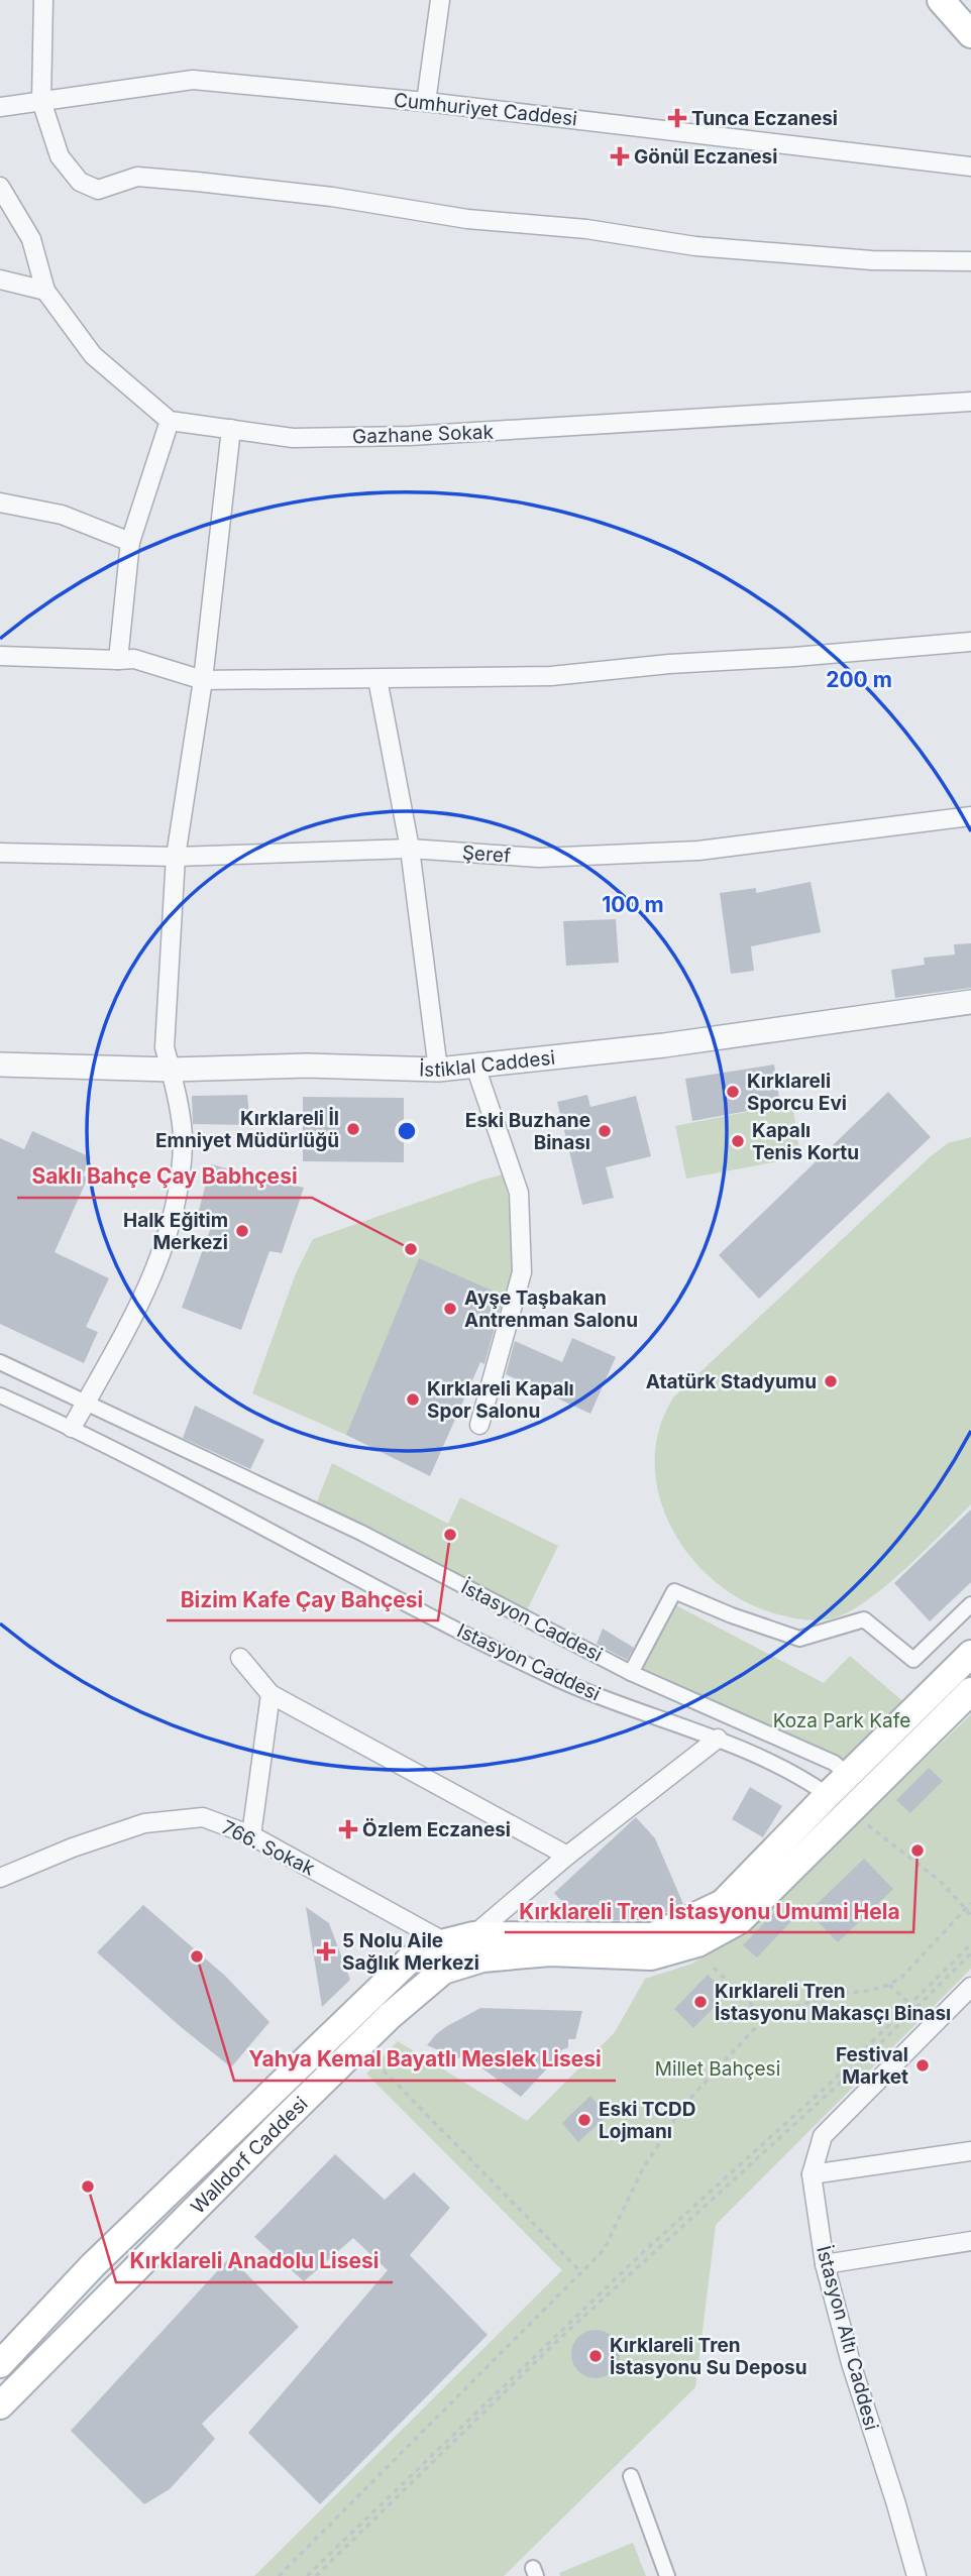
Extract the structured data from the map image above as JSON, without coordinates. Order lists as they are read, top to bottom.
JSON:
{
  "streets": {
    "main road": ["Walldorf Caddesi"],
    "street": [
      "Cumhuriyet Caddesi",
      "Gazhane Sokak",
      "Şeref",
      "İstiklal Caddesi",
      "İstasyon Caddesi",
      "Istasyon Caddesi",
      "766. Sokak",
      "İstasyon Altı Caddesi"
    ]
  },
  "crossings": [
    ["İstasyon Caddesi", "Walldorf Caddesi"],
    ["Istasyon Caddesi", "Walldorf Caddesi"],
    ["766. Sokak", "Walldorf Caddesi"]
  ],
  "parks": ["Koza Park Kafe", "Millet Bahçesi"],
  "places": {
    "health": [
      "Tunca Eczanesi",
      "Gönül Eczanesi",
      "Özlem Eczanesi",
      "5 Nolu Aile Sağlık Merkezi"
    ],
    "other": [
      "Kırklareli Sporcu Evi",
      "Kırklareli İl Emniyet Müdürlüğü",
      "Eski Buzhane Binası",
      "Kapalı Tenis Kortu",
      "Halk Eğitim Merkezi",
      "Saklı Bahçe Çay Babhçesi",
      "Ayşe Taşbakan Antrenman Salonu",
      "Atatürk Stadyumu",
      "Kırklareli Kapalı Spor Salonu",
      "Bizim Kafe Çay Bahçesi",
      "Kırklareli Tren İstasyonu Umumi Hela",
      "Yahya Kemal Bayatlı Meslek Lisesi",
      "Kırklareli Tren İstasyonu Makasçı Binası",
      "Festival Market",
      "Eski TCDD Lojmanı",
      "Kırklareli Anadolu Lisesi",
      "Kırklareli Tren İstasyonu Su Deposu"
    ]
  },
  "rings": ["200 m", "100 m"]
}
